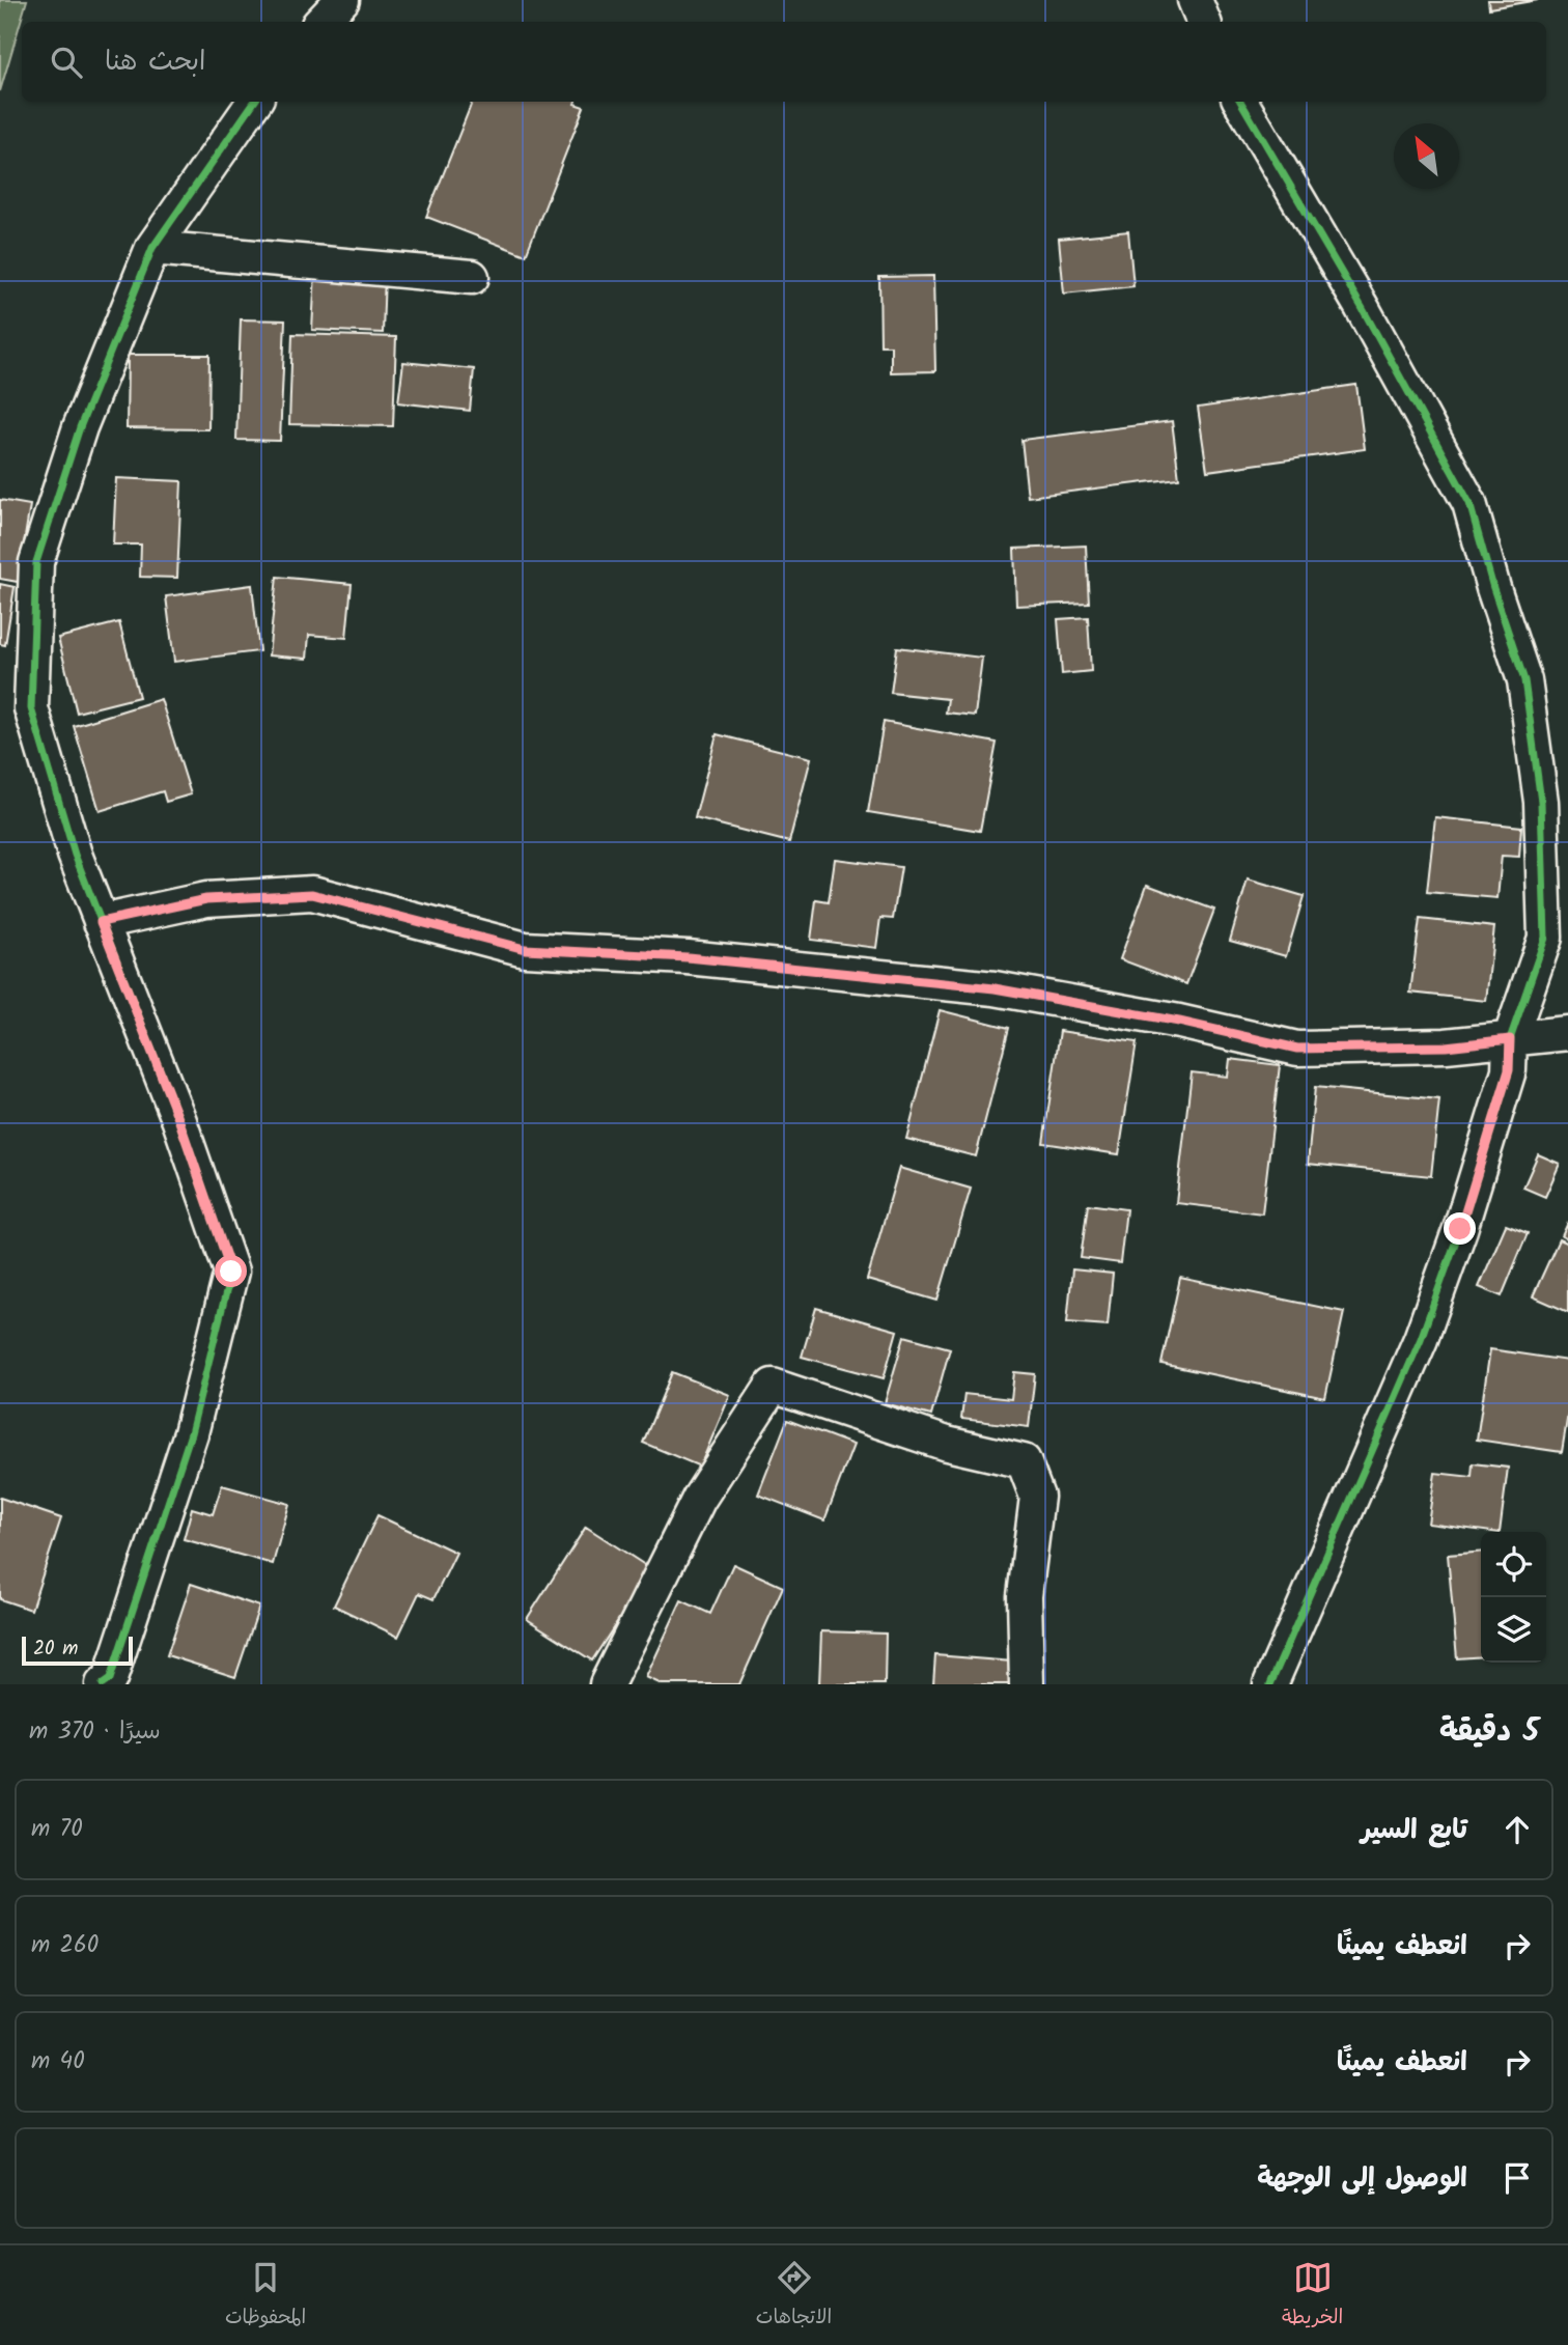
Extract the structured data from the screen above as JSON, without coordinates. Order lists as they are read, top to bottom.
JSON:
{
  "scale_bar": "20 m",
  "north": "top left",
  "page": {
    "search": "ابحث هنا",
    "scale": "20 m",
    "heading": ["5 دقيقة", "سيرًا · 370 m"],
    "list": [
      ["تابع السير", "70 m"],
      ["انعطف يمينًا", "260 m"],
      ["انعطف يمينًا", "40 m"],
      "الوصول إلى الوجهة"
    ],
    "nav": ["الخريطة", "الاتجاهات", "المحفوظات"]
  }
}
